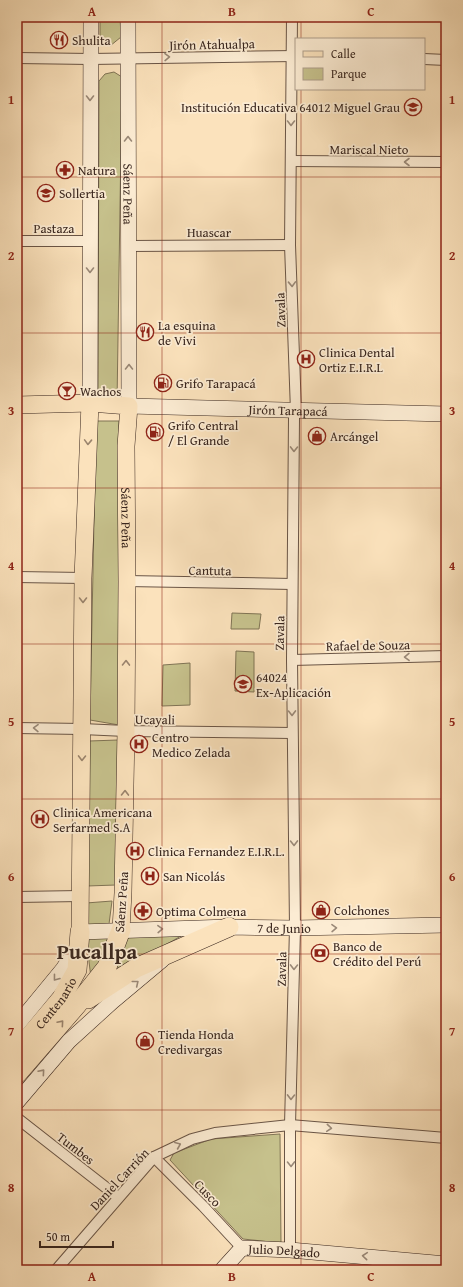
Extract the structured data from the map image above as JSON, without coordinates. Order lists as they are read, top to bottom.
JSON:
{
  "streets": {
    "highway": ["Sáenz Peña", "Centenario"],
    "main road": ["Jirón Tarapacá", "7 de Junio", "Julio Delgado"],
    "street": [
      "Jirón Atahualpa",
      "Mariscal Nieto",
      "Pastaza",
      "Huascar",
      "Zavala",
      "Cantuta",
      "Rafael de Souza",
      "Ucayali",
      "Tumbes",
      "Daniel Carrión",
      "Cusco"
    ]
  },
  "crossings": [
    ["Jirón Atahualpa", "Sáenz Peña"],
    ["Jirón Atahualpa", "Zavala"],
    ["Mariscal Nieto", "Zavala"],
    ["Sáenz Peña", "Huascar"],
    ["Sáenz Peña", "Jirón Tarapacá"],
    ["Sáenz Peña", "Cantuta"],
    ["Sáenz Peña", "Ucayali"],
    ["Sáenz Peña", "7 de Junio"],
    ["Sáenz Peña", "Centenario"],
    ["Huascar", "Zavala"],
    ["Zavala", "Jirón Tarapacá"],
    ["Zavala", "Cantuta"],
    ["Zavala", "Rafael de Souza"],
    ["Zavala", "Ucayali"],
    ["Zavala", "7 de Junio"],
    ["Zavala", "Daniel Carrión"],
    ["Zavala", "Julio Delgado"],
    ["7 de Junio", "Centenario"],
    ["Tumbes", "Daniel Carrión"],
    ["Daniel Carrión", "Cusco"],
    ["Cusco", "Julio Delgado"]
  ],
  "one_way": [
    "Jirón Atahualpa",
    "Mariscal Nieto",
    "Zavala",
    "Rafael de Souza",
    "7 de Junio",
    "Daniel Carrión",
    "Julio Delgado"
  ],
  "districts": ["Pucallpa"],
  "places": {
    "restaurant": ["Shulita", "La esquina de Vivi"],
    "school or university": ["Institución Educativa 64012 Miguel Grau", "Sollertia", "64024 Ex-Aplicación"],
    "pharmacy": ["Natura", "Optima Colmena"],
    "hospital": [
      "Clinica Dental Ortiz E.I.R.L",
      "Centro Medico Zelada",
      "Clinica Americana Serfarmed S.A",
      "Clinica Fernandez E.I.R.L.",
      "San Nicolás"
    ],
    "fuel station": ["Grifo Tarapacá", "Grifo Central / El Grande"],
    "bar": ["Wachos"],
    "shop": ["Arcángel", "Colchones", "Tienda Honda Credivargas"],
    "bank": ["Banco de Crédito del Perú"]
  },
  "legend": ["Calle", "Parque"],
  "scale_bar": "50 m",
  "grid": {
    "columns": ["A", "B", "C"],
    "rows": [
      "1",
      "2",
      "3",
      "4",
      "5",
      "6",
      "7",
      "8"
    ]
  }
}
